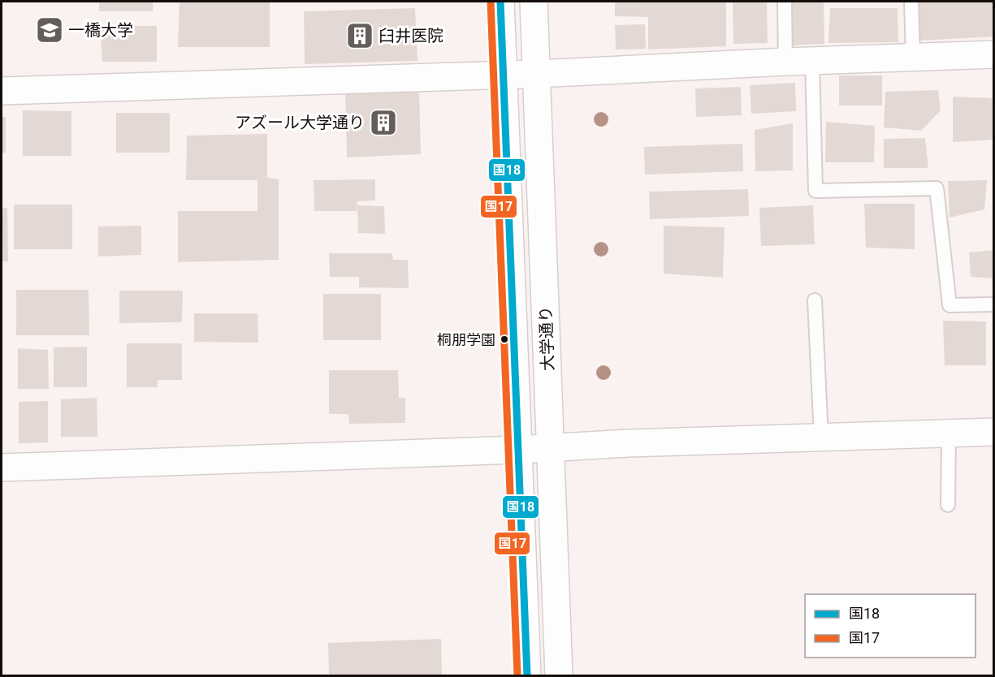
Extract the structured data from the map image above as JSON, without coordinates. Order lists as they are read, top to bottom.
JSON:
{
  "streets": {
    "street": ["大学通り"]
  },
  "places": {
    "school or university": ["一橋大学"],
    "building": ["臼井医院", "アズール大学通り"],
    "other": ["桐朋学園"]
  },
  "lines": ["transit line 国18", "transit line 国17"],
  "legend": ["国18", "国17"]
}
